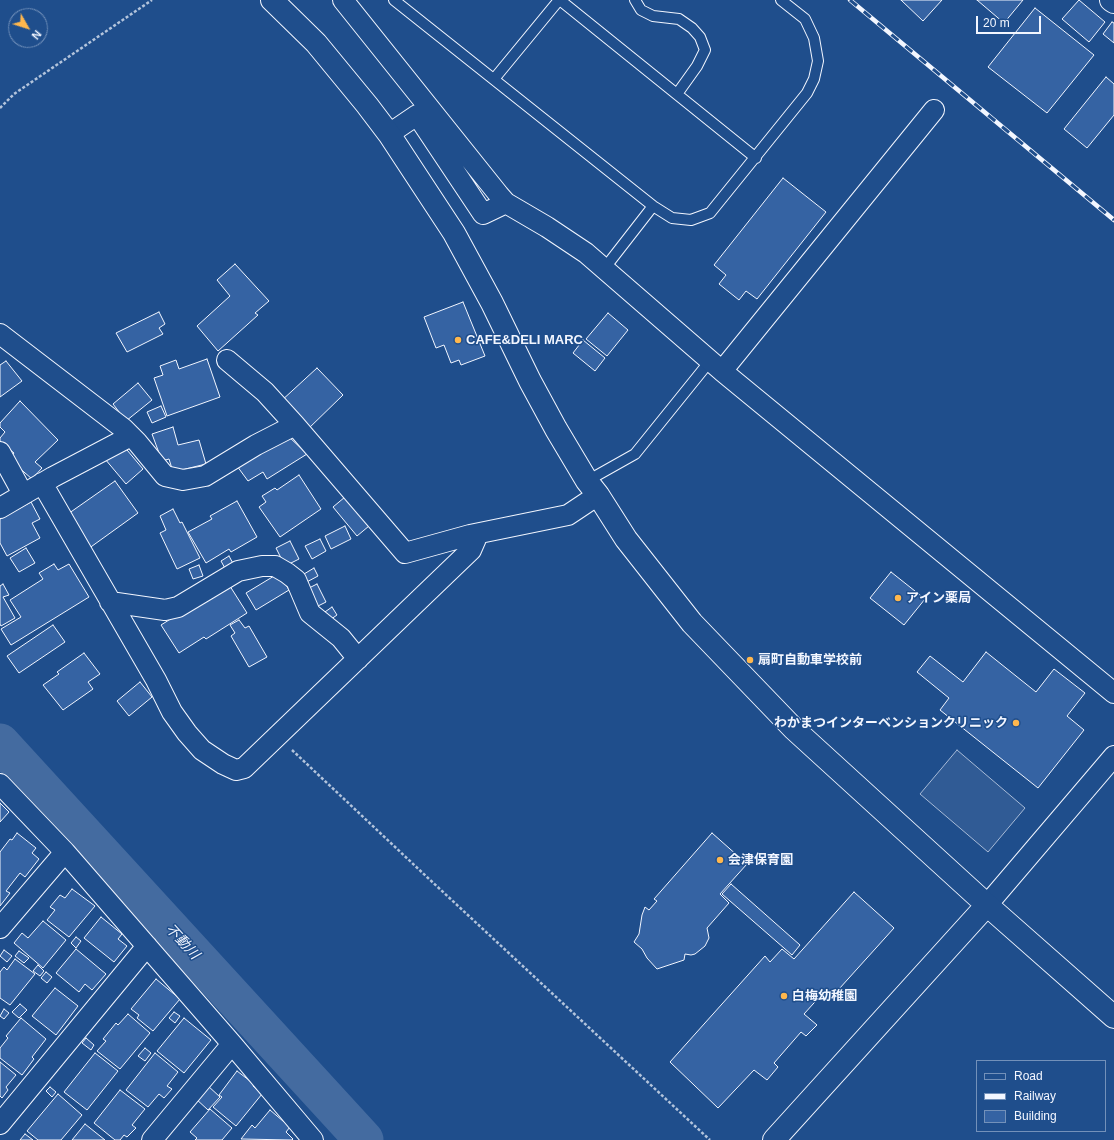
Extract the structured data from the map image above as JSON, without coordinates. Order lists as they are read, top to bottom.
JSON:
{
  "water": ["不動川"],
  "places": [
    "CAFE&DELI MARC",
    "アイン薬局",
    "扇町自動車学校前",
    "わかまつインターベンションクリニック",
    "会津保育園",
    "白梅幼稚園"
  ],
  "legend": ["Road", "Railway", "Building"],
  "scale_bar": "20 m",
  "north": "bottom right"
}
